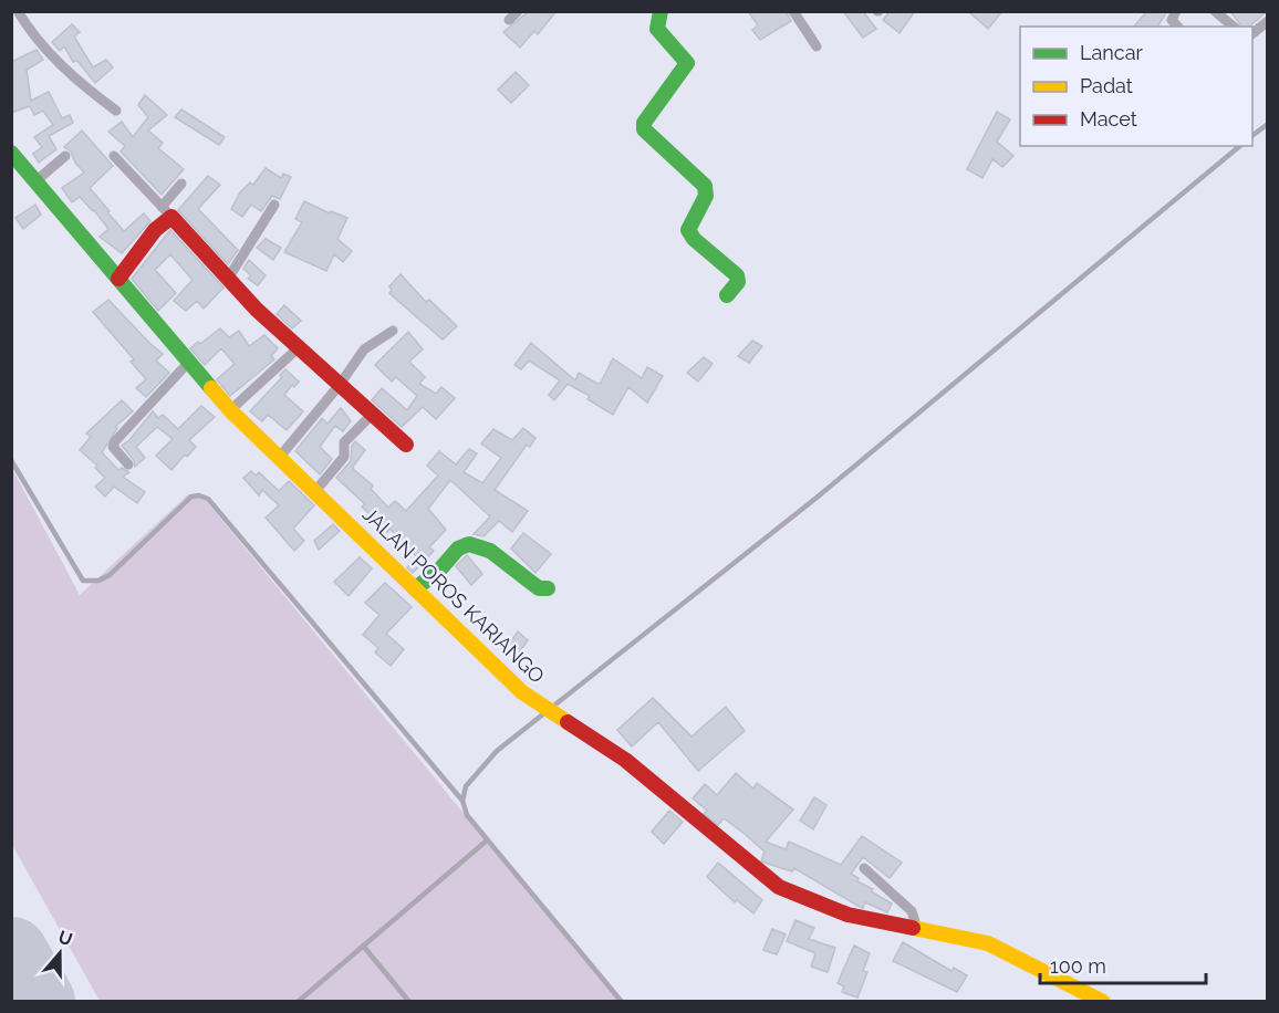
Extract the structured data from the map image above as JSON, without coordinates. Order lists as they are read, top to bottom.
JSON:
{
  "streets": {
    "main road": ["JALAN POROS KARIANGO"]
  },
  "legend": ["Lancar", "Padat", "Macet"],
  "scale_bar": "100 m",
  "north": "top"
}
